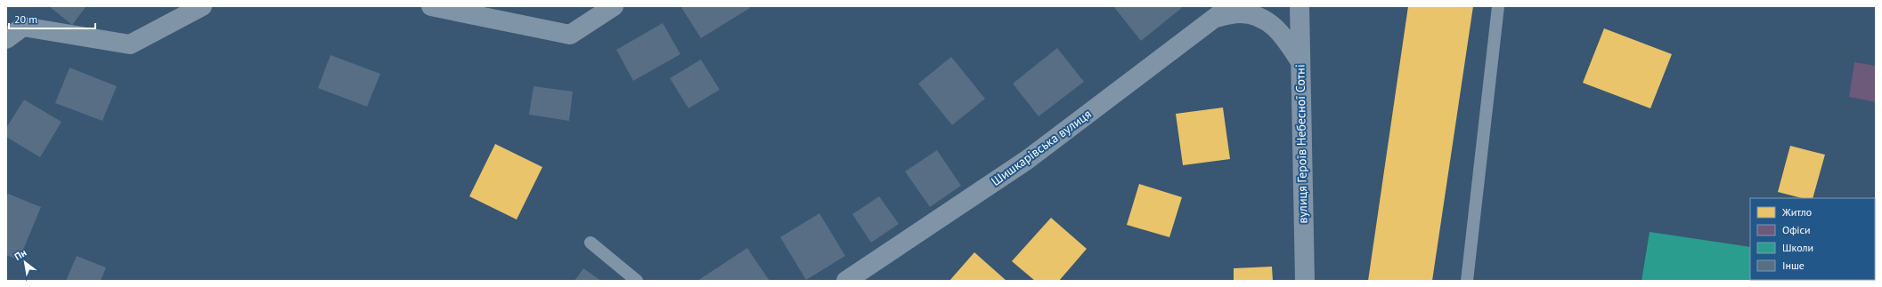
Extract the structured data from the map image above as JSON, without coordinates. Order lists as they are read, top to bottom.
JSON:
{
  "streets": {
    "street": ["вулиця Героїв Небесної Сотні", "Шишкарівська вулиця"]
  },
  "legend": [
    "Житло",
    "Офіси",
    "Школи",
    "Інше"
  ],
  "scale_bar": "20 m",
  "north": "top left"
}
